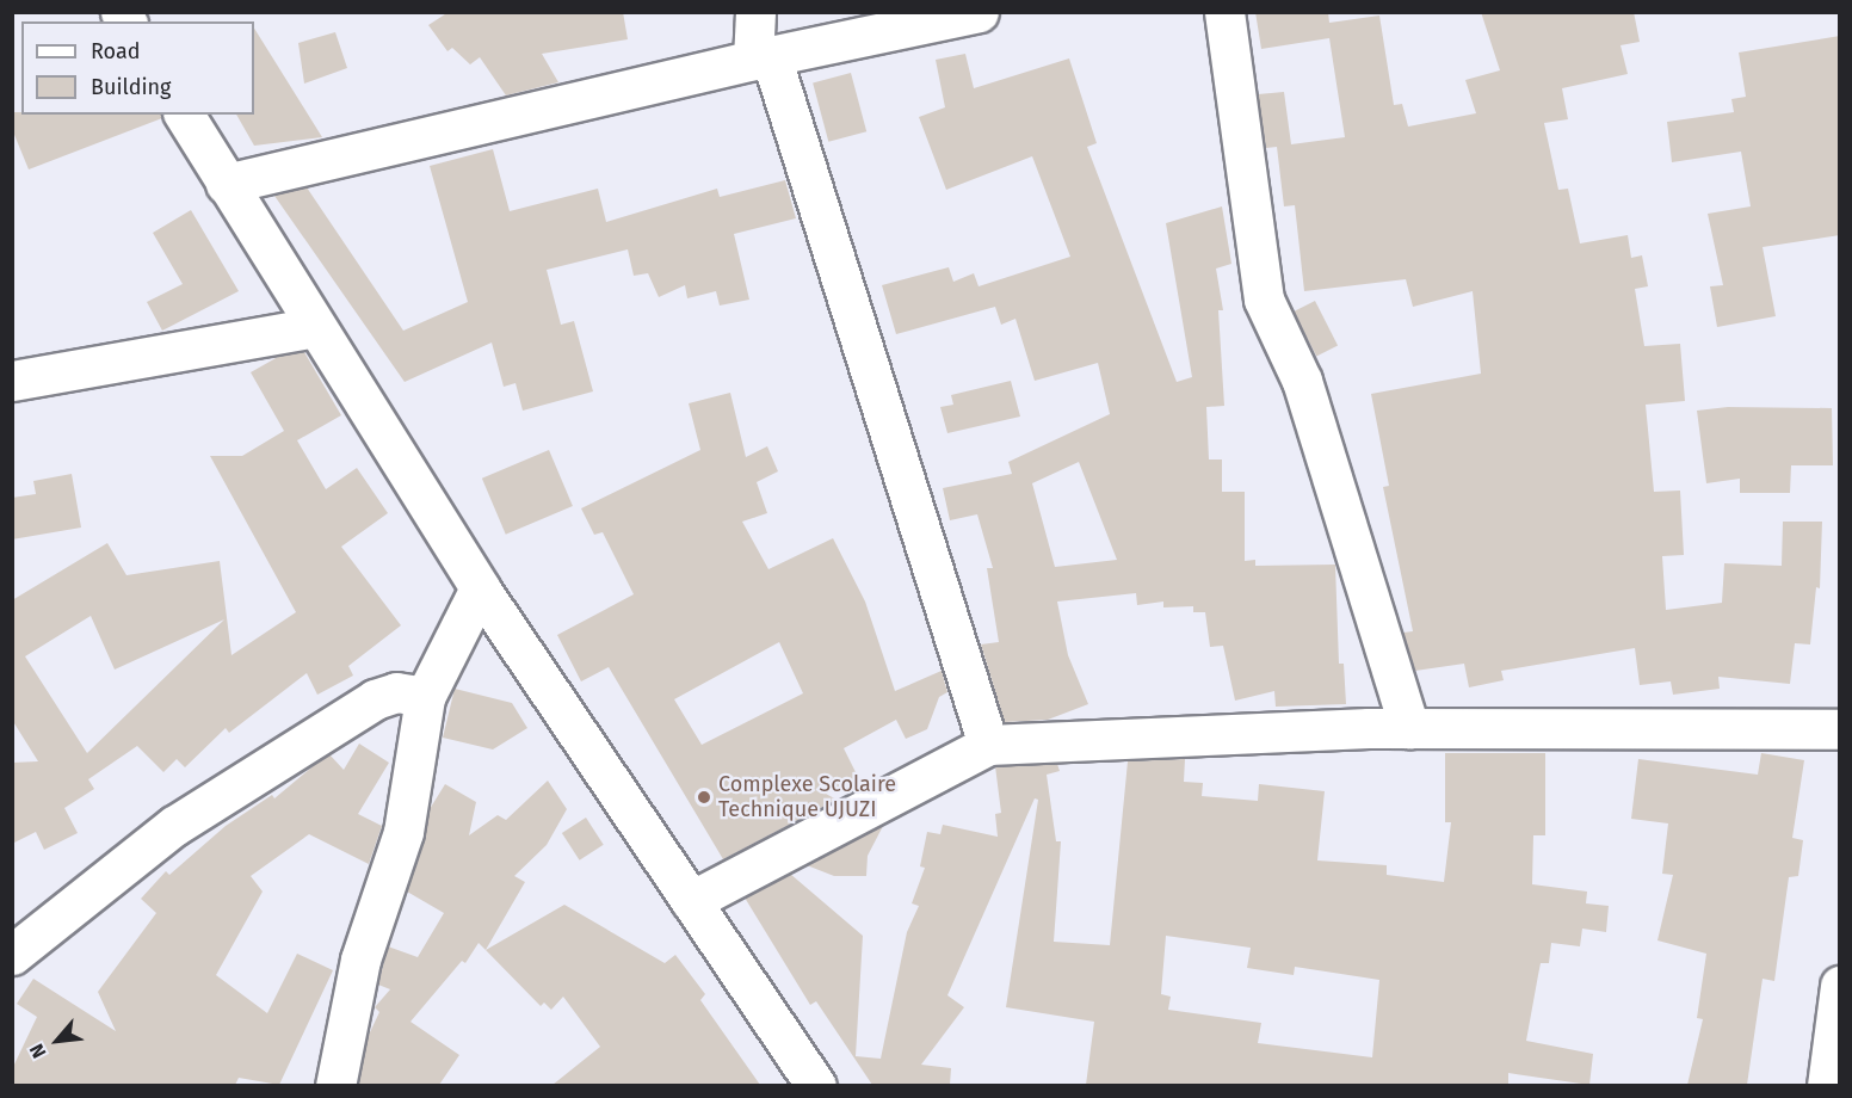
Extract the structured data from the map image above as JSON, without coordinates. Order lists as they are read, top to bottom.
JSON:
{
  "places": ["Complexe Scolaire Technique UJUZI"],
  "legend": ["Road", "Building"],
  "north": "bottom left"
}
